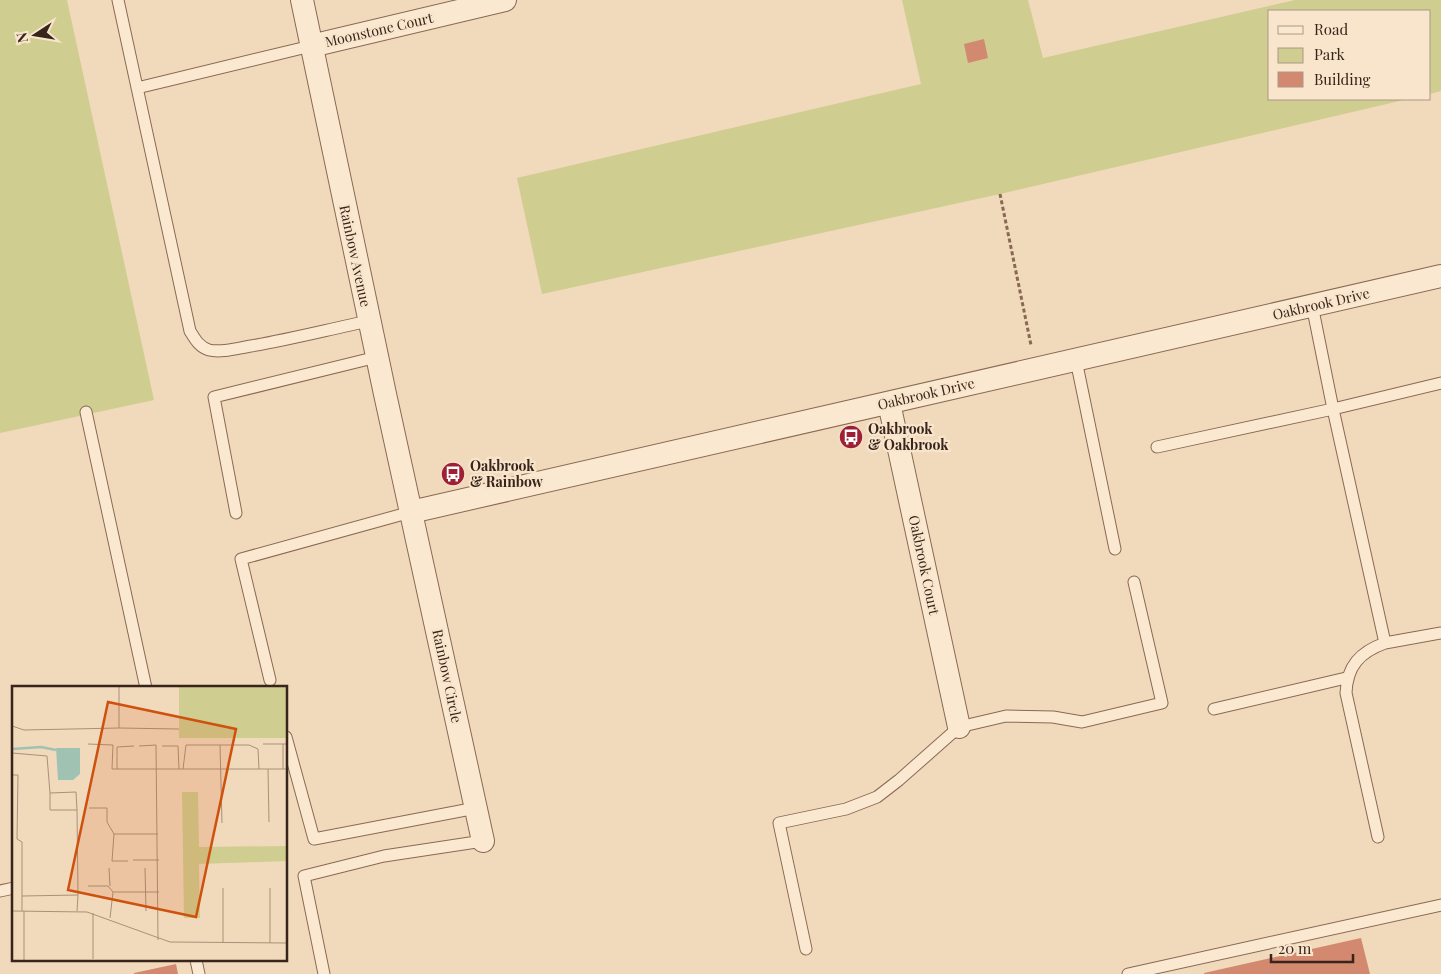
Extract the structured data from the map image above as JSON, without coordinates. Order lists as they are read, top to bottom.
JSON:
{
  "streets": {
    "street": [
      "Moonstone Court",
      "Rainbow Avenue",
      "Oakbrook Drive",
      "Oakbrook Court",
      "Rainbow Circle"
    ]
  },
  "crossings": [
    ["Moonstone Court", "Rainbow Avenue"],
    ["Rainbow Avenue", "Oakbrook Drive"],
    ["Rainbow Avenue", "Rainbow Circle"],
    ["Oakbrook Drive", "Oakbrook Court"],
    ["Oakbrook Drive", "Rainbow Circle"]
  ],
  "places": {
    "bus stop": ["Oakbrook & Oakbrook", "Oakbrook & Rainbow"]
  },
  "legend": ["Road", "Park", "Building"],
  "scale_bar": "20 m",
  "north": "left"
}
